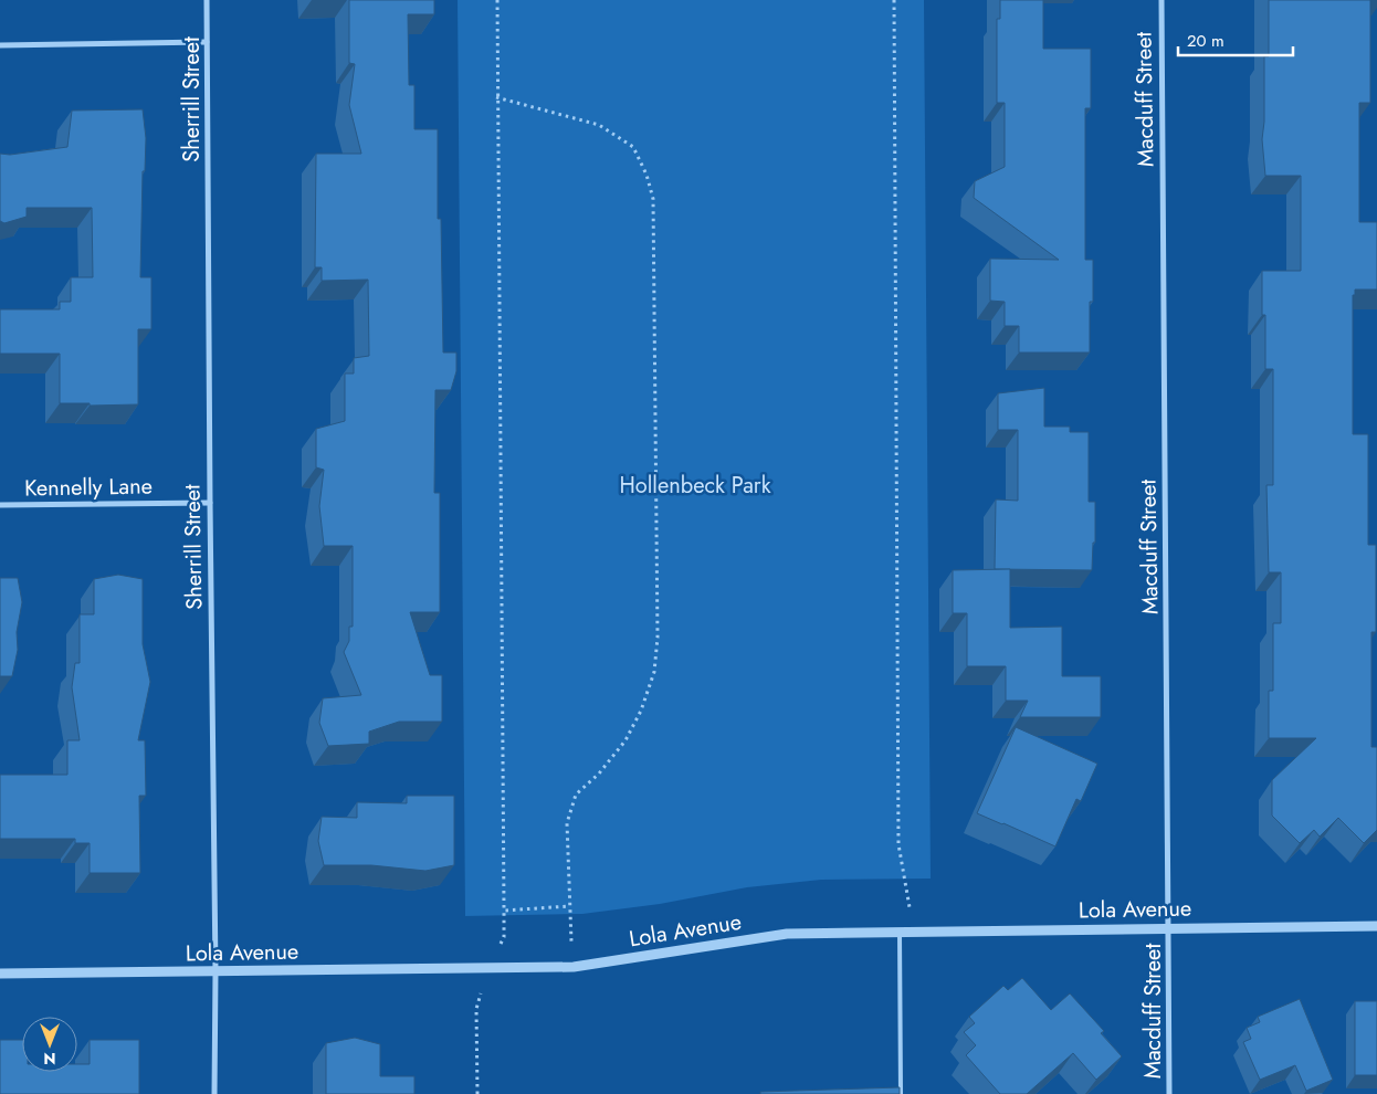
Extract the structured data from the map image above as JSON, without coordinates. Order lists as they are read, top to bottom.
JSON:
{
  "streets": {
    "street": [
      "Sherrill Street",
      "Macduff Street",
      "Kennelly Lane",
      "Lola Avenue"
    ]
  },
  "crossings": [
    ["Sherrill Street", "Kennelly Lane"],
    ["Sherrill Street", "Lola Avenue"],
    ["Macduff Street", "Lola Avenue"]
  ],
  "parks": ["Hollenbeck Park"],
  "scale_bar": "20 m",
  "north": "bottom"
}
